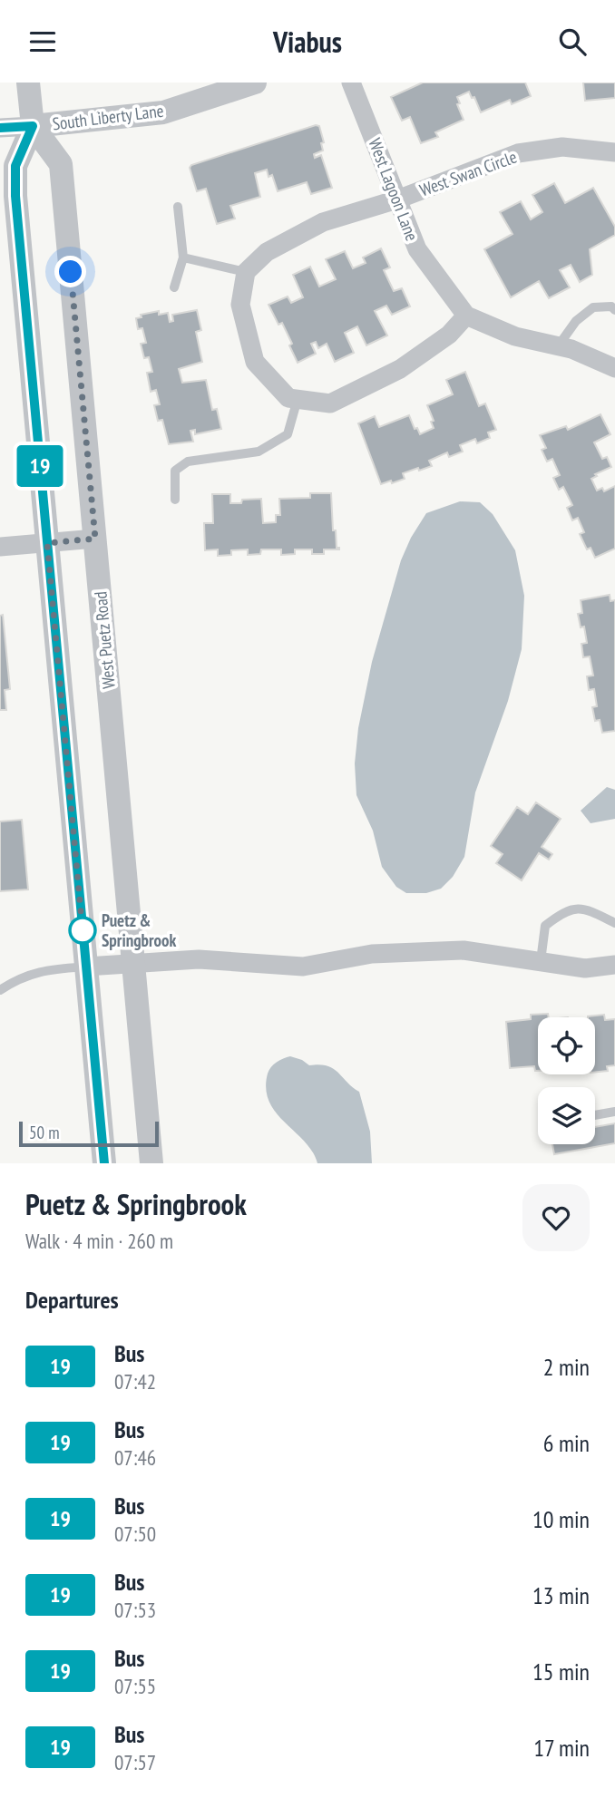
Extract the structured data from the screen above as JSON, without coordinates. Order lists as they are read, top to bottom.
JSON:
{
  "streets": {
    "street": [
      "South Liberty Lane",
      "West Swan Circle",
      "West Lagoon Lane",
      "West Puetz Road"
    ]
  },
  "crossings": [
    ["South Liberty Lane", "West Puetz Road"],
    ["West Swan Circle", "West Lagoon Lane"]
  ],
  "places": ["Puetz & Springbrook"],
  "lines": ["bus line 19"],
  "scale_bar": "50 m",
  "page": {
    "header": "Viabus",
    "on_map": "19",
    "scale": "50 m",
    "heading": [
      ["Puetz & Springbrook", "Walk · 4 min · 260 m"],
      "Departures"
    ],
    "list": [
      {
        "mark": "19",
        "name": "Bus",
        "note": "07:42",
        "value": "2 min"
      },
      {
        "mark": "19",
        "name": "Bus",
        "note": "07:46",
        "value": "6 min"
      },
      {
        "mark": "19",
        "name": "Bus",
        "note": "07:50",
        "value": "10 min"
      },
      {
        "mark": "19",
        "name": "Bus",
        "note": "07:53",
        "value": "13 min"
      },
      {
        "mark": "19",
        "name": "Bus",
        "note": "07:55",
        "value": "15 min"
      },
      {
        "mark": "19",
        "name": "Bus",
        "note": "07:57",
        "value": "17 min"
      }
    ]
  }
}
